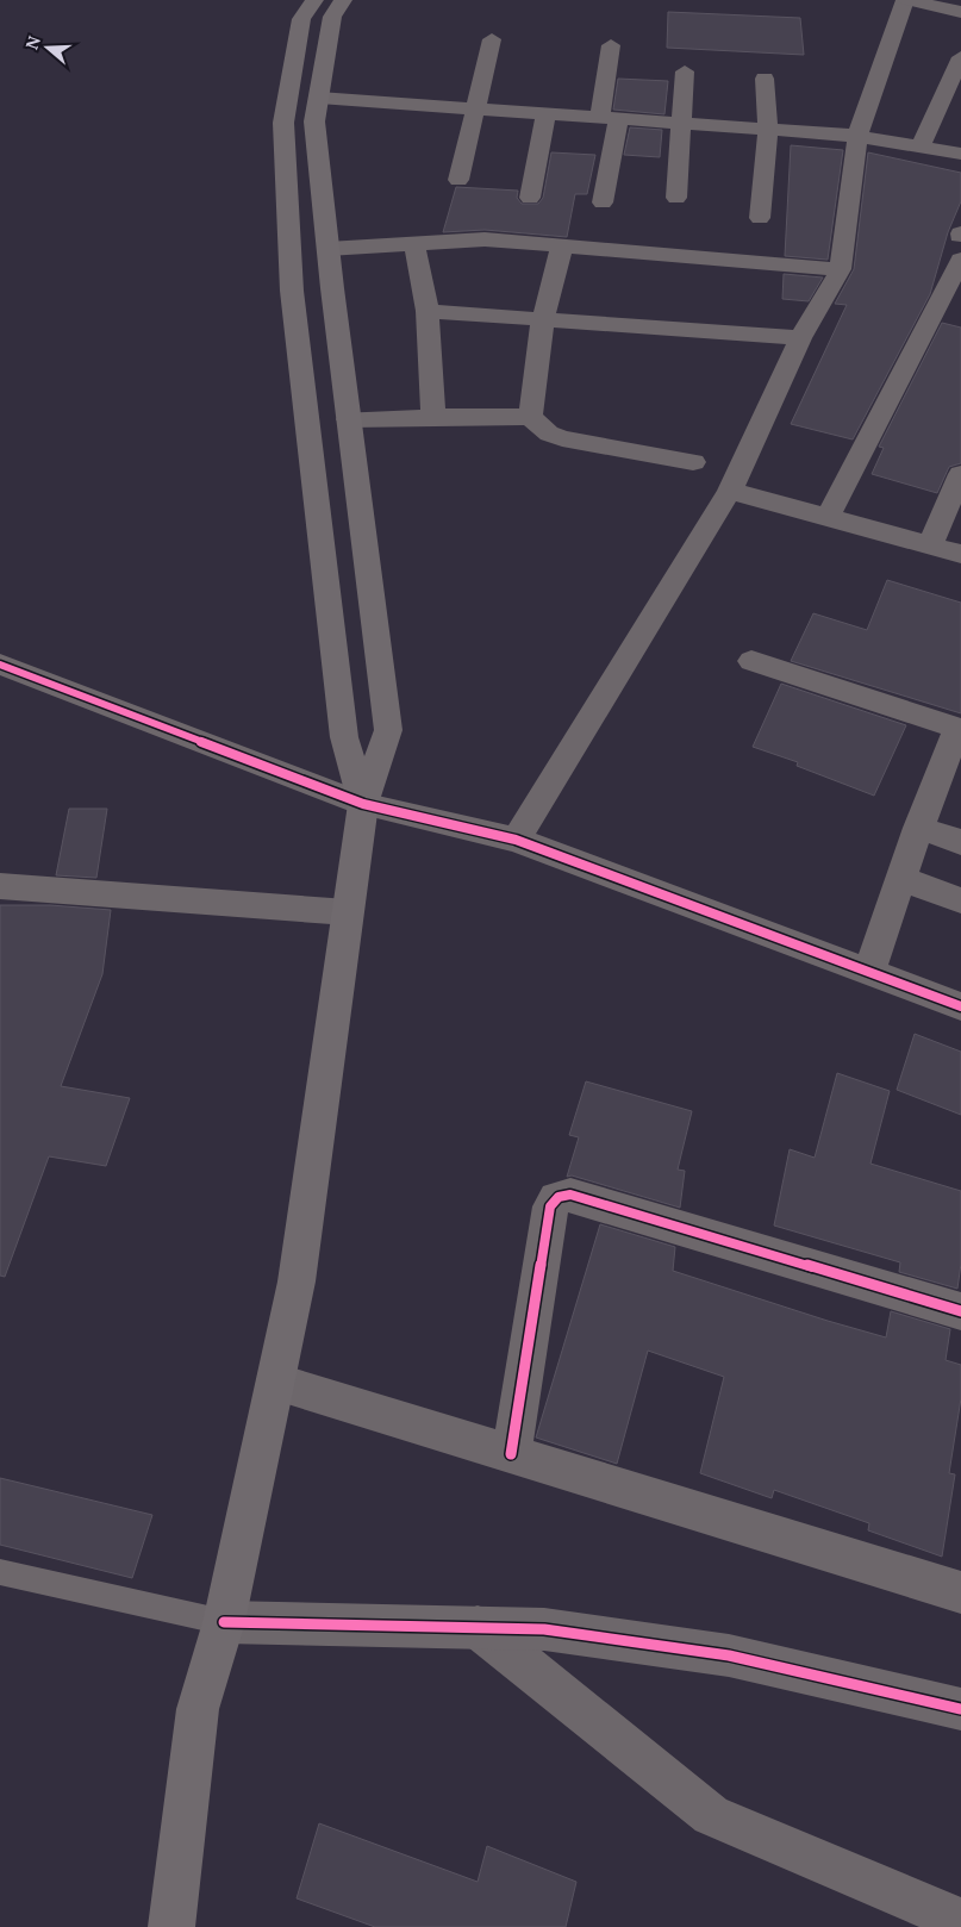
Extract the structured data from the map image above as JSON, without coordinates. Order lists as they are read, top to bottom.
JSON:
{
  "north": "left"
}
